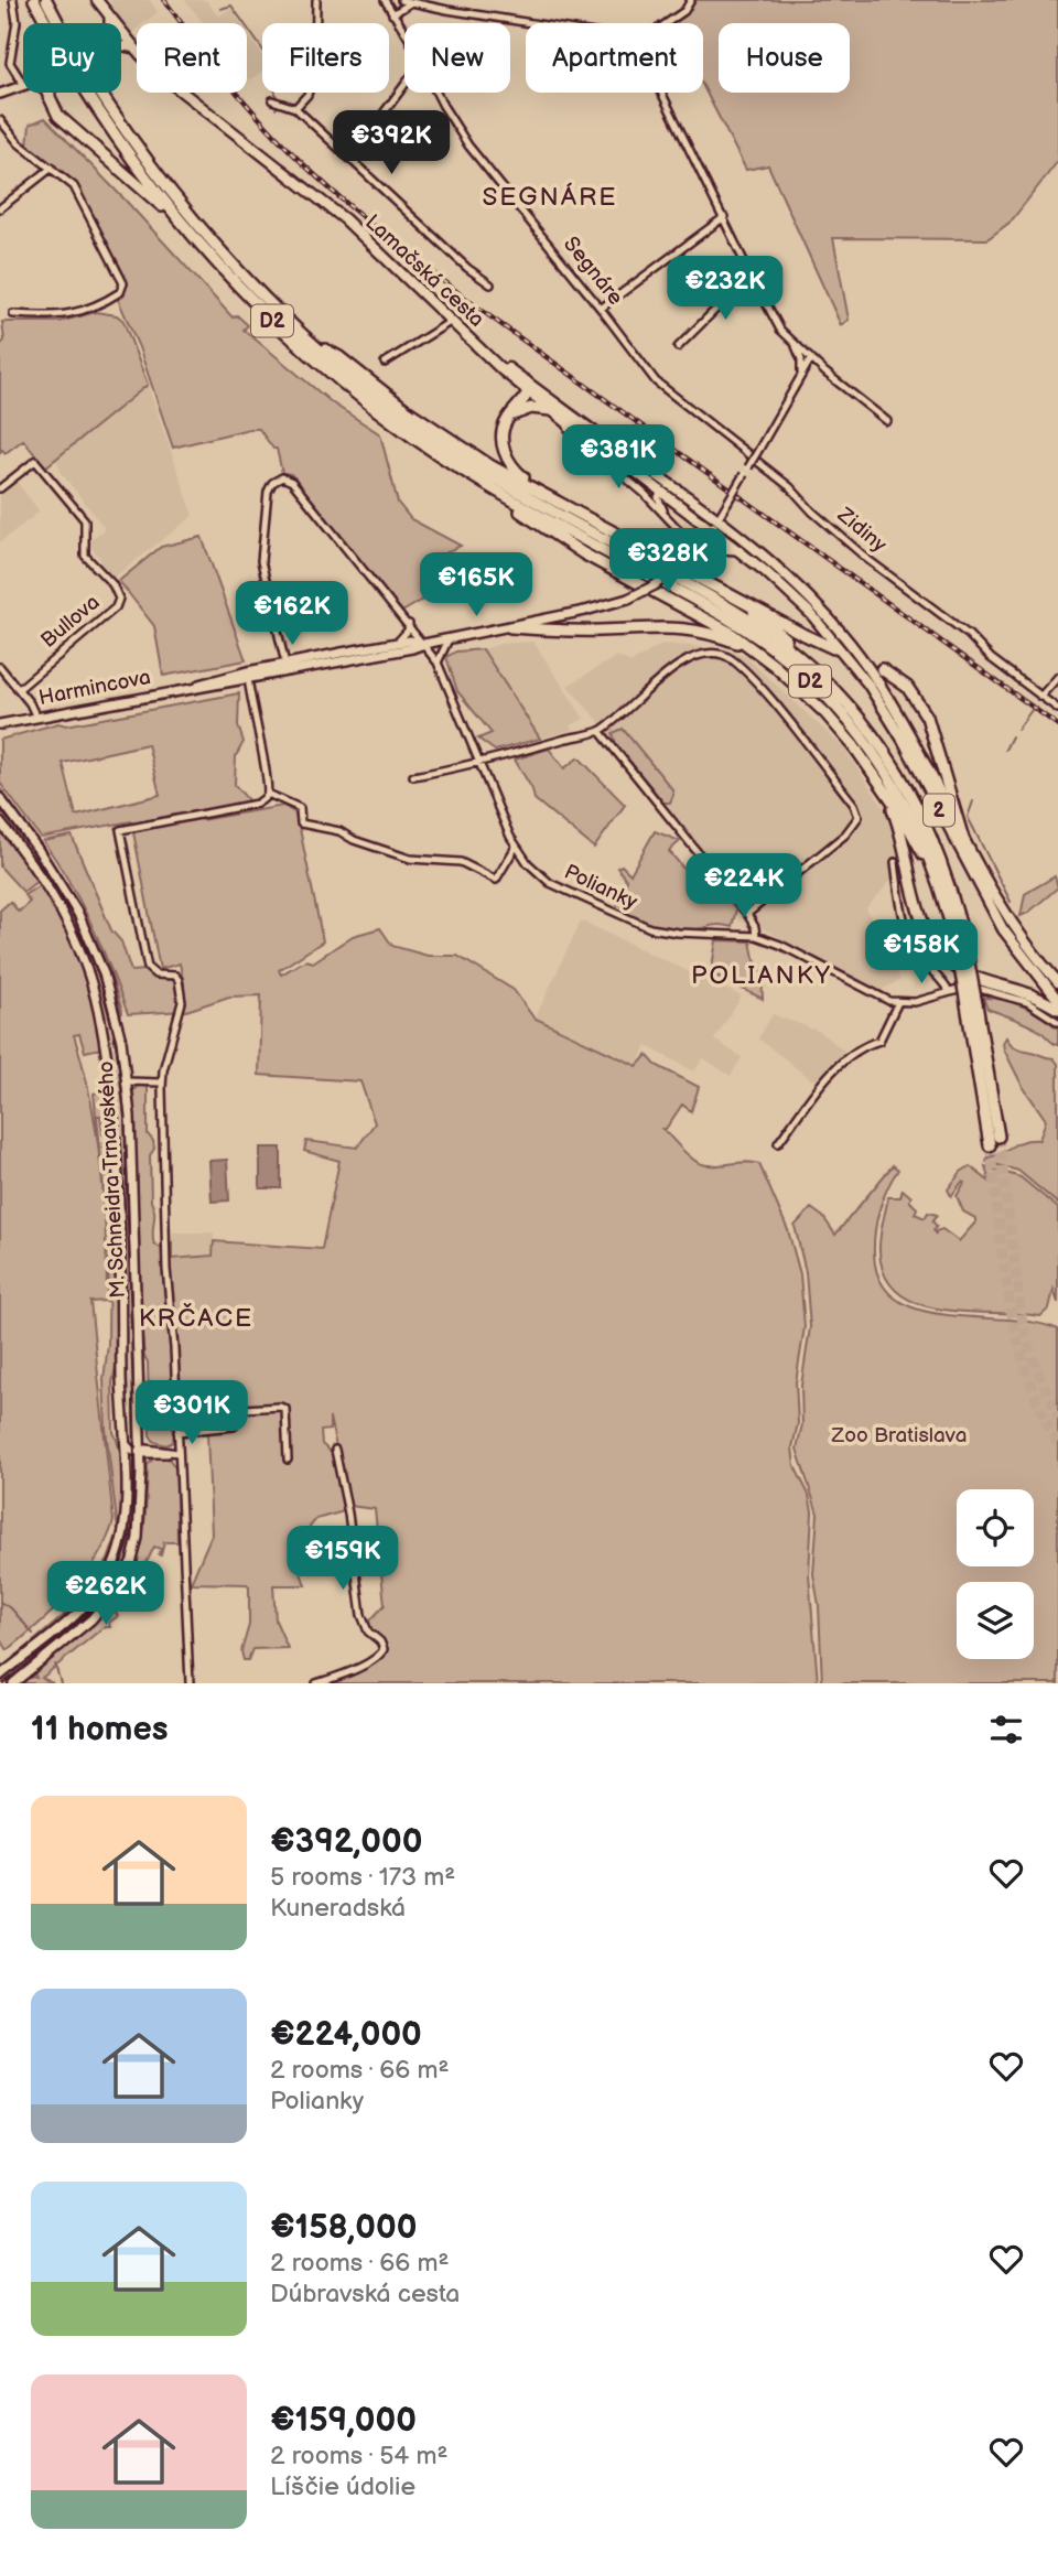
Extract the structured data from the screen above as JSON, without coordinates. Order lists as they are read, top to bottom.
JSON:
{
  "streets": {
    "highway": ["D2"],
    "main road": [
      "Lamačská cesta",
      "Harmincova",
      "2",
      "M. Schneidra Trnavského"
    ],
    "street": [
      "Segnáre",
      "Zidiny",
      "Bullova",
      "Polianky"
    ]
  },
  "crossings": [
    ["Lamačská cesta", "Harmincova"],
    ["Segnáre", "Zidiny"],
    ["Harmincova", "Polianky"]
  ],
  "districts": ["SEGNÁRE", "POLIANKY", "KRČACE"],
  "parks": ["Zoo Bratislava"],
  "page": {
    "chip": [
      "Buy",
      "Rent",
      "Filters",
      "New",
      "Apartment",
      "House"
    ],
    "price": [
      "€392K",
      "€232K",
      "€381K",
      "€328K",
      "€165K",
      "€162K",
      "€224K",
      "€158K",
      "€301K",
      "€159K",
      "€262K"
    ],
    "heading": "11 homes",
    "list": [
      {
        "name": "€392,000",
        "note": "5 rooms · 173 m² · Kuneradská"
      },
      {
        "name": "€224,000",
        "note": "2 rooms · 66 m² · Polianky"
      },
      {
        "name": "€158,000",
        "note": "2 rooms · 66 m² · Dúbravská cesta"
      },
      {
        "name": "€159,000",
        "note": "2 rooms · 54 m² · Líščie údolie"
      }
    ]
  }
}
